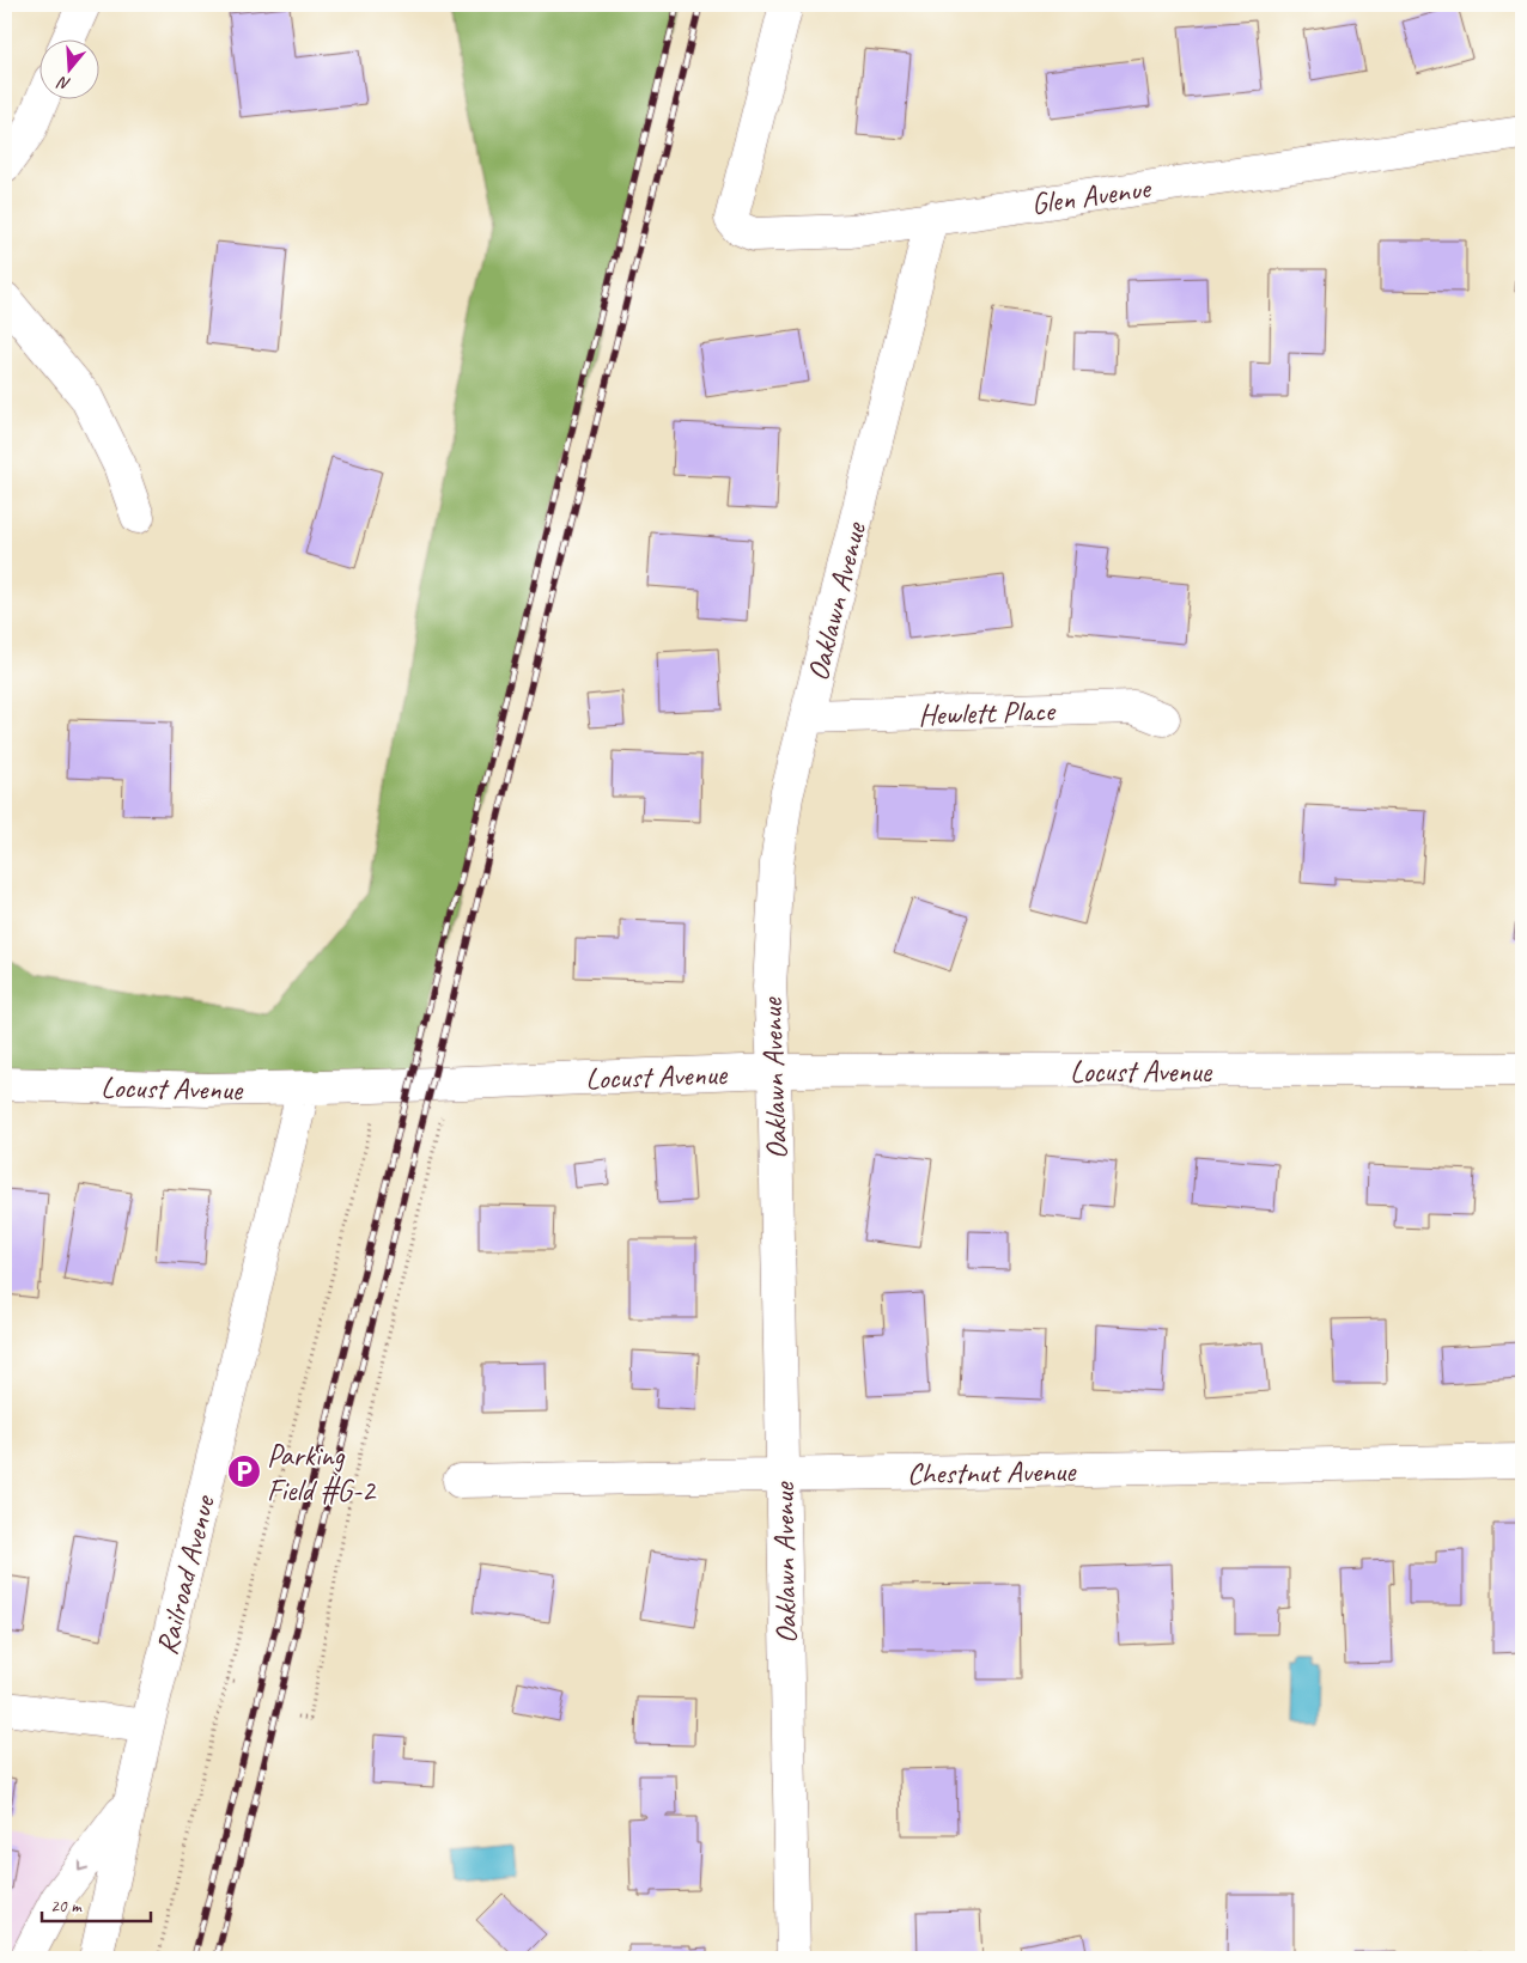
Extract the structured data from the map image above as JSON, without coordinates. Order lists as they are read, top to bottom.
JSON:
{
  "streets": {
    "street": [
      "Glen Avenue",
      "Oaklawn Avenue",
      "Hewlett Place",
      "Locust Avenue",
      "Chestnut Avenue",
      "Railroad Avenue"
    ]
  },
  "crossings": [
    ["Glen Avenue", "Oaklawn Avenue"],
    ["Oaklawn Avenue", "Hewlett Place"],
    ["Oaklawn Avenue", "Locust Avenue"],
    ["Oaklawn Avenue", "Chestnut Avenue"],
    ["Locust Avenue", "Railroad Avenue"]
  ],
  "places": {
    "parking": ["Parking Field #G-2"]
  },
  "scale_bar": "20 m",
  "north": "bottom"
}
